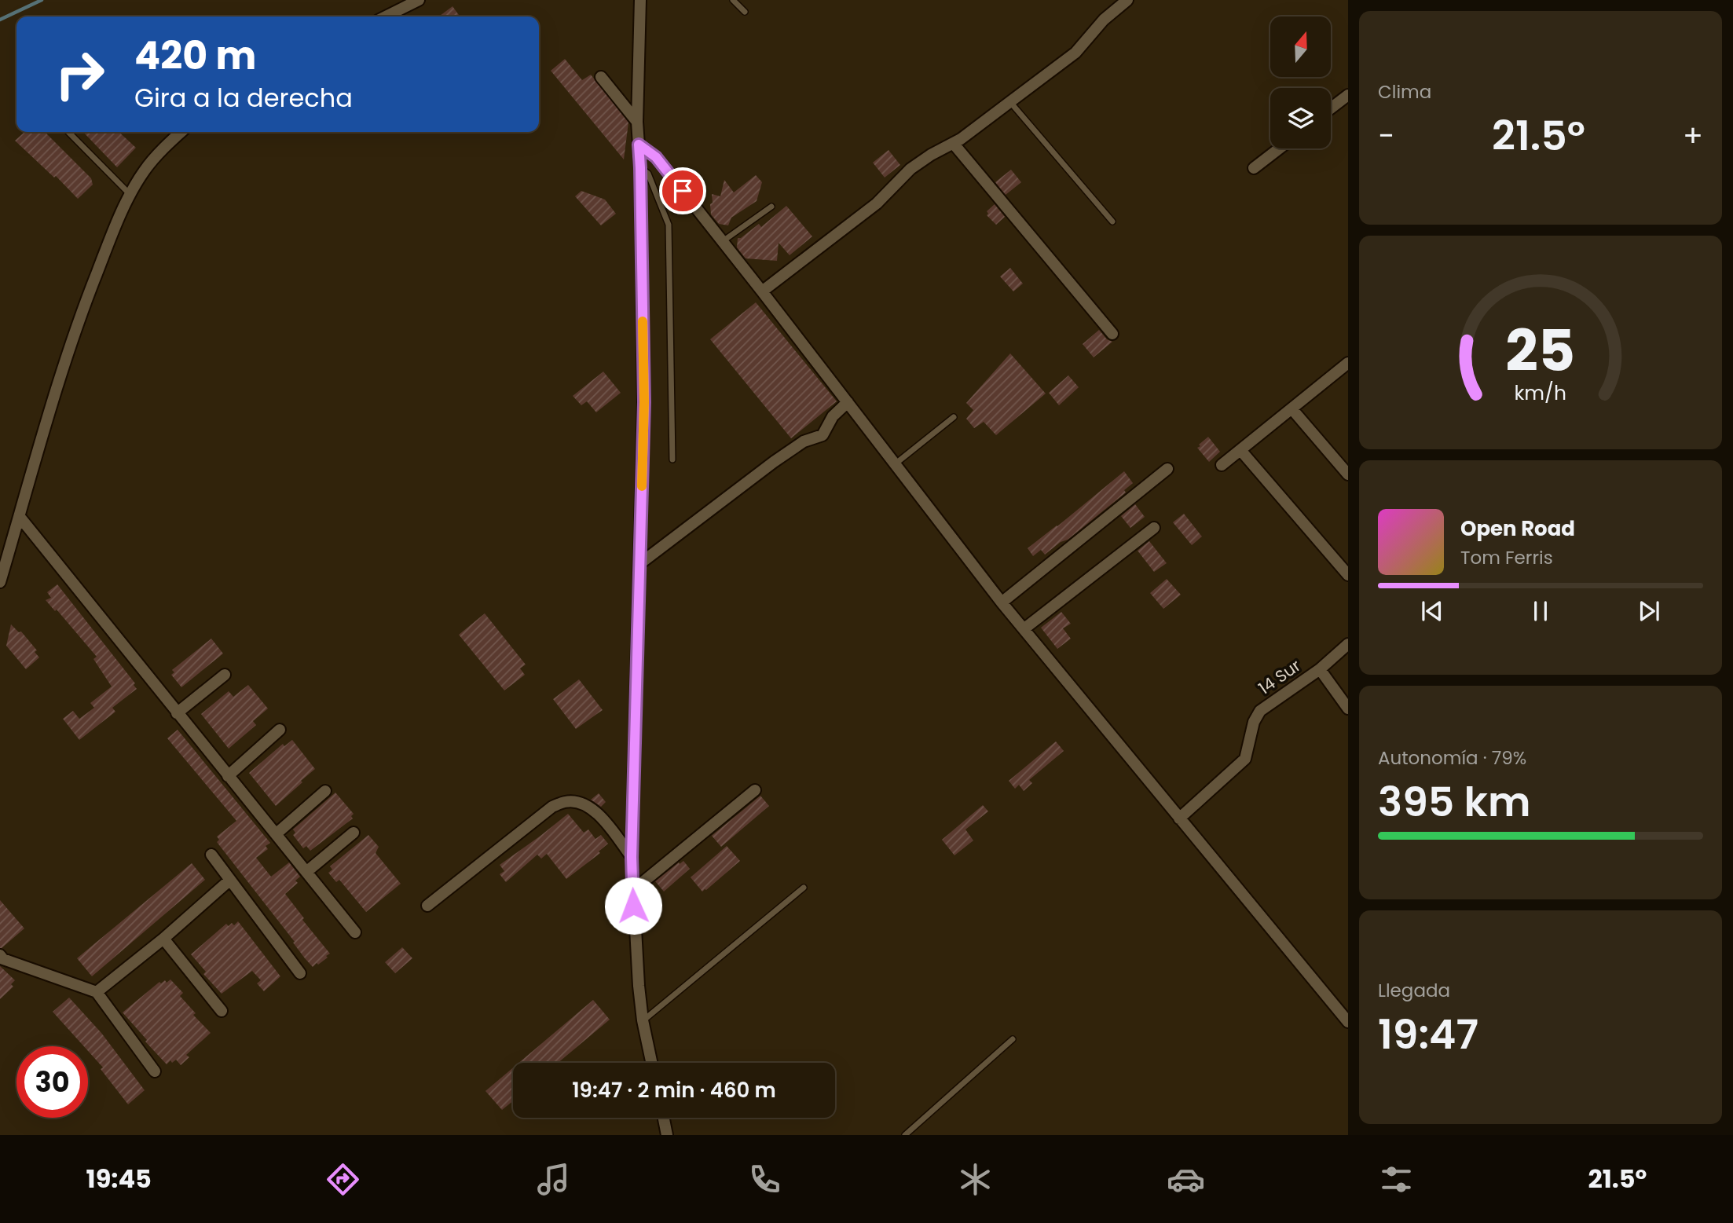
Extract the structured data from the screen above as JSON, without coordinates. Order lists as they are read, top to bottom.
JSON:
{
  "streets": {
    "street": ["14 Sur"]
  },
  "north": "top",
  "page": {
    "tile": [
      "Clima",
      ["Autonomía · 79%", "395 km"],
      ["Llegada", "19:47"]
    ],
    "turn": ["420 m", "Gira a la derecha"],
    "heat": ["−", "21.5°", "+"],
    "song": ["Open Road", "Tom Ferris"],
    "limit": "30",
    "trip": "19:47 · 2 min · 460 m",
    "tabs": ["19:45", "21.5°"],
    "gauge": ["25", "km/h"]
  }
}
